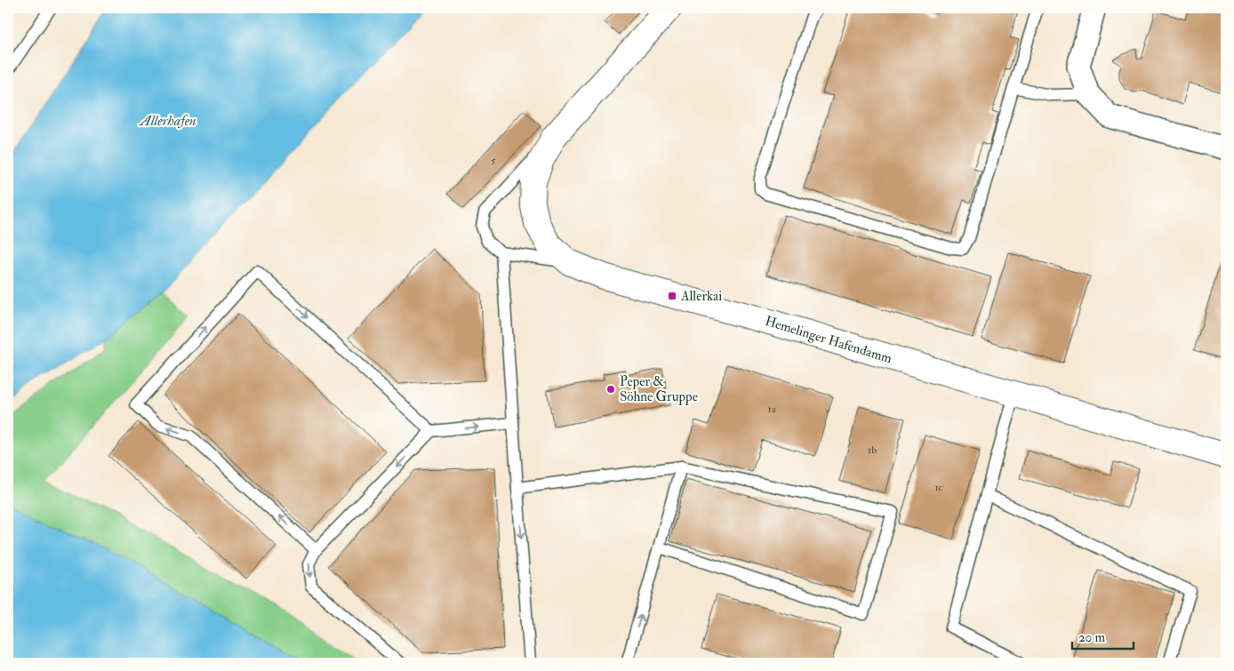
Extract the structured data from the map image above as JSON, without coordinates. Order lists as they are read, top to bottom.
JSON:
{
  "streets": {
    "street": ["Hemelinger Hafendamm"]
  },
  "water": ["Allerhafen"],
  "places": {
    "transit": ["Allerkai"],
    "other": ["Peper & Söhne Gruppe"]
  },
  "house_numbers": [
    "5",
    "1a",
    "1b",
    "1c"
  ],
  "scale_bar": "20 m"
}
